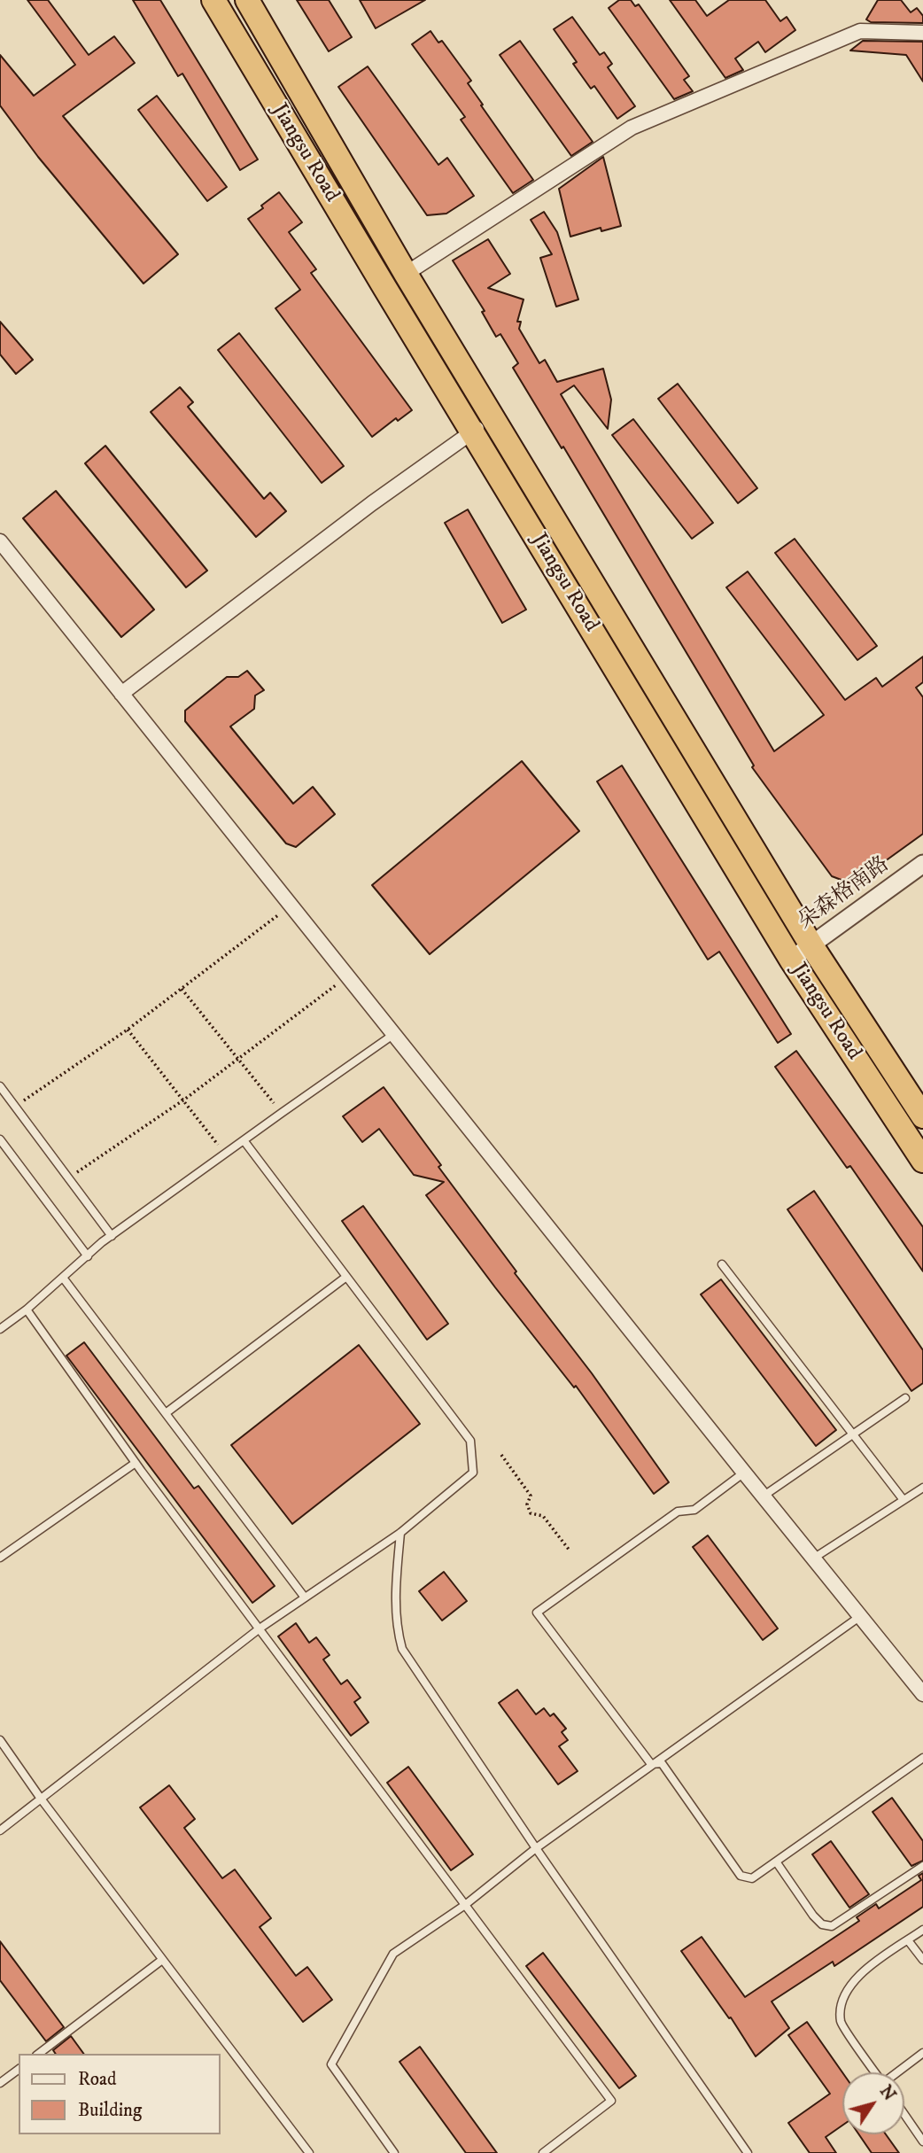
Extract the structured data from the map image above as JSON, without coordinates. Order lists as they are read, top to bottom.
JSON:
{
  "streets": {
    "highway": ["Jiangsu Road"],
    "street": ["朵森格南路"]
  },
  "crossings": [
    ["Jiangsu Road", "朵森格南路"]
  ],
  "legend": ["Road", "Building"],
  "north": "top right"
}
